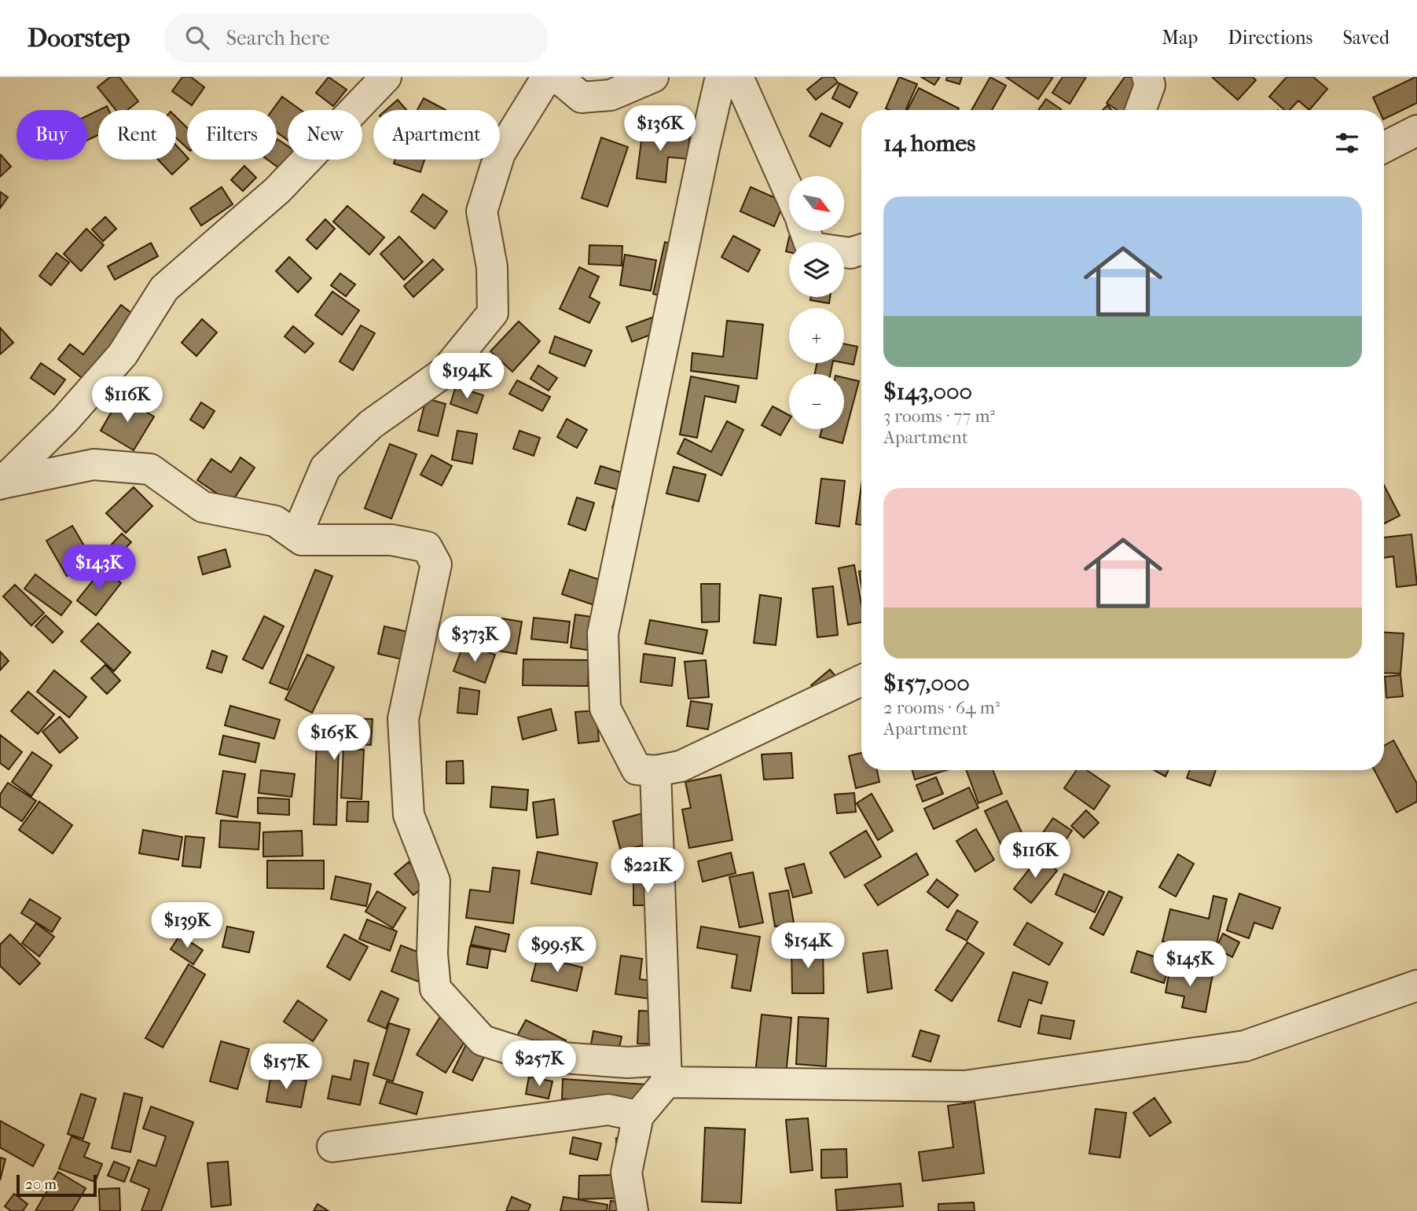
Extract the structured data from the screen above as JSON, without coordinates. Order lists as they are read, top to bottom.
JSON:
{
  "scale_bar": "20 m",
  "north": "bottom right",
  "page": {
    "header": "Doorstep",
    "search": "Search here",
    "nav": ["Map", "Directions", "Saved"],
    "price": [
      "$136K",
      "$194K",
      "$116K",
      "$143K",
      "$373K",
      "$165K",
      "$116K",
      "$221K",
      "$139K",
      "$154K",
      "$99.5K",
      "$145K",
      "$257K",
      "$157K"
    ],
    "chip": [
      "Buy",
      "Rent",
      "Filters",
      "New",
      "Apartment"
    ],
    "heading": "14 homes",
    "map_buttons": ["+", "−"],
    "list": [
      {
        "name": "$143,000",
        "note": "3 rooms · 77 m² · Apartment"
      },
      {
        "name": "$157,000",
        "note": "2 rooms · 64 m² · Apartment"
      }
    ],
    "scale": "20 m"
  }
}
